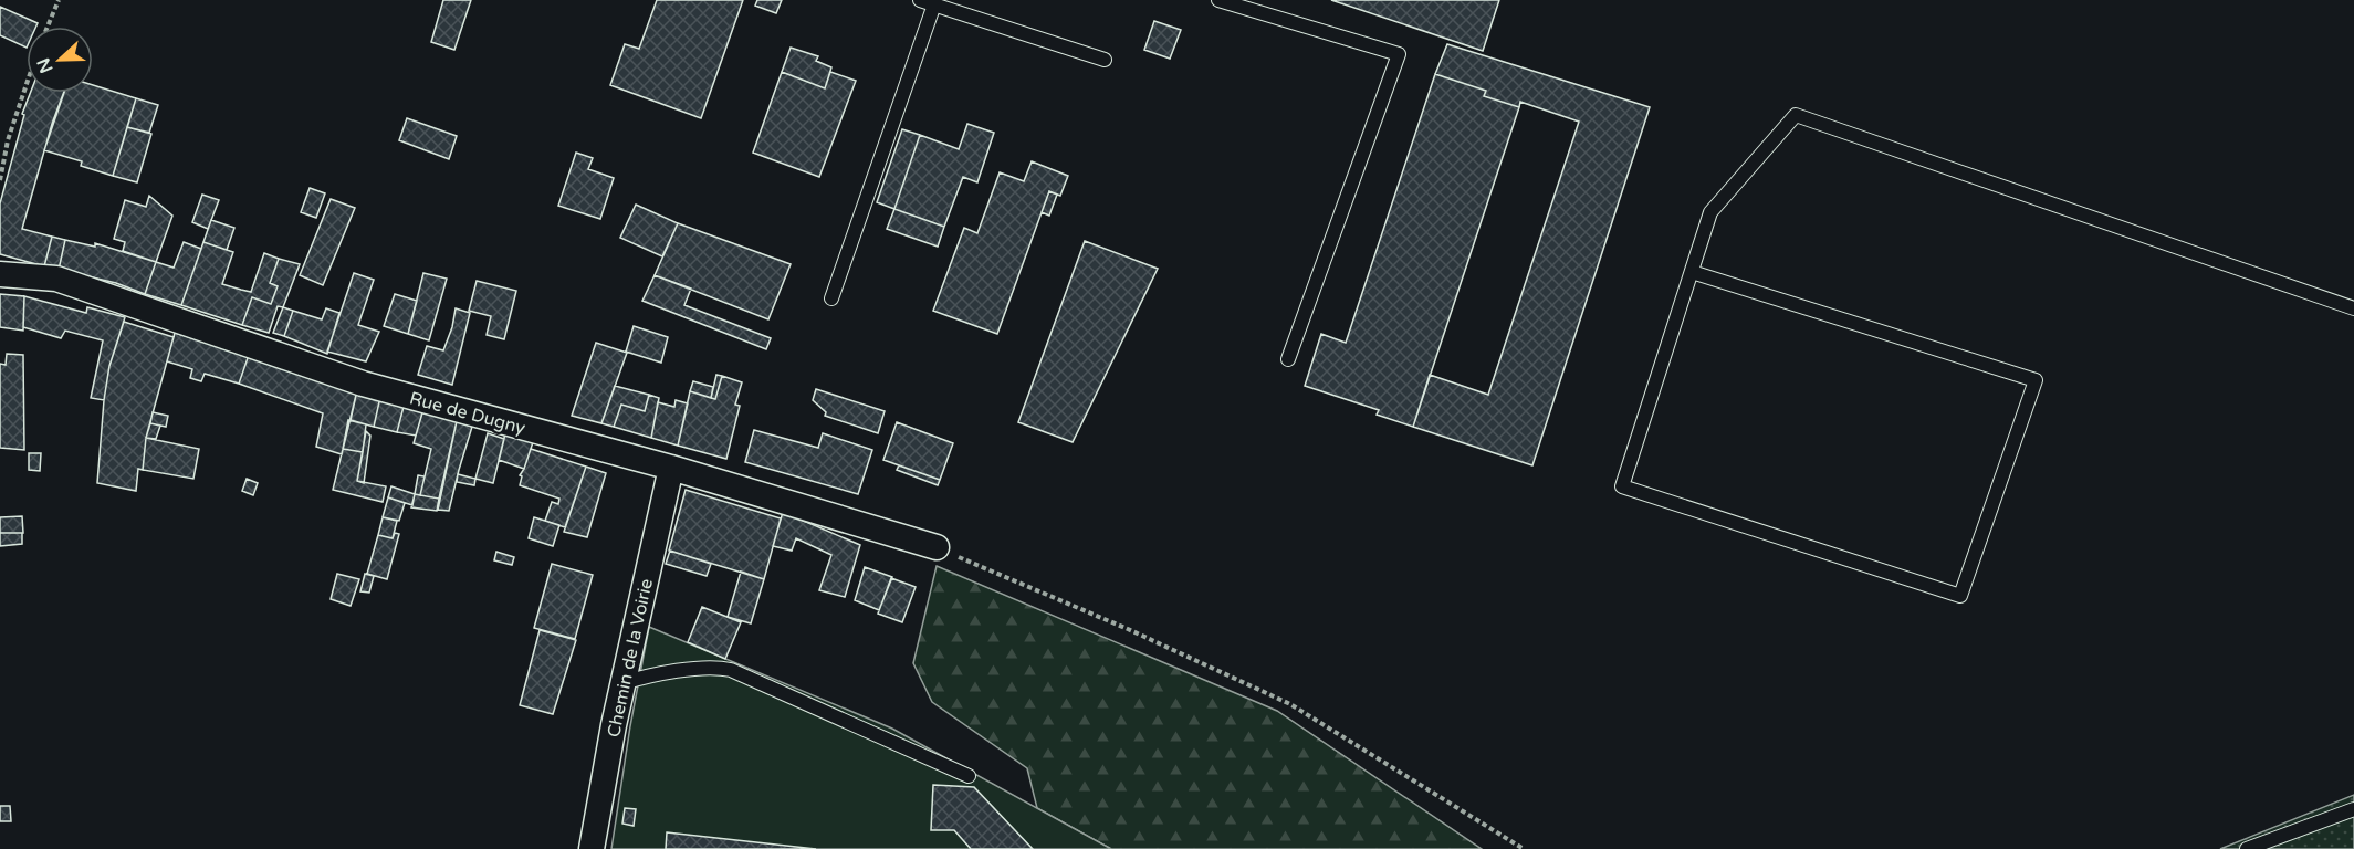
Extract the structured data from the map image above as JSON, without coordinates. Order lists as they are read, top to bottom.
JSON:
{
  "streets": {
    "street": ["Rue de Dugny", "Chemin de la Voirie"]
  },
  "crossings": [
    ["Rue de Dugny", "Chemin de la Voirie"]
  ],
  "north": "left"
}
